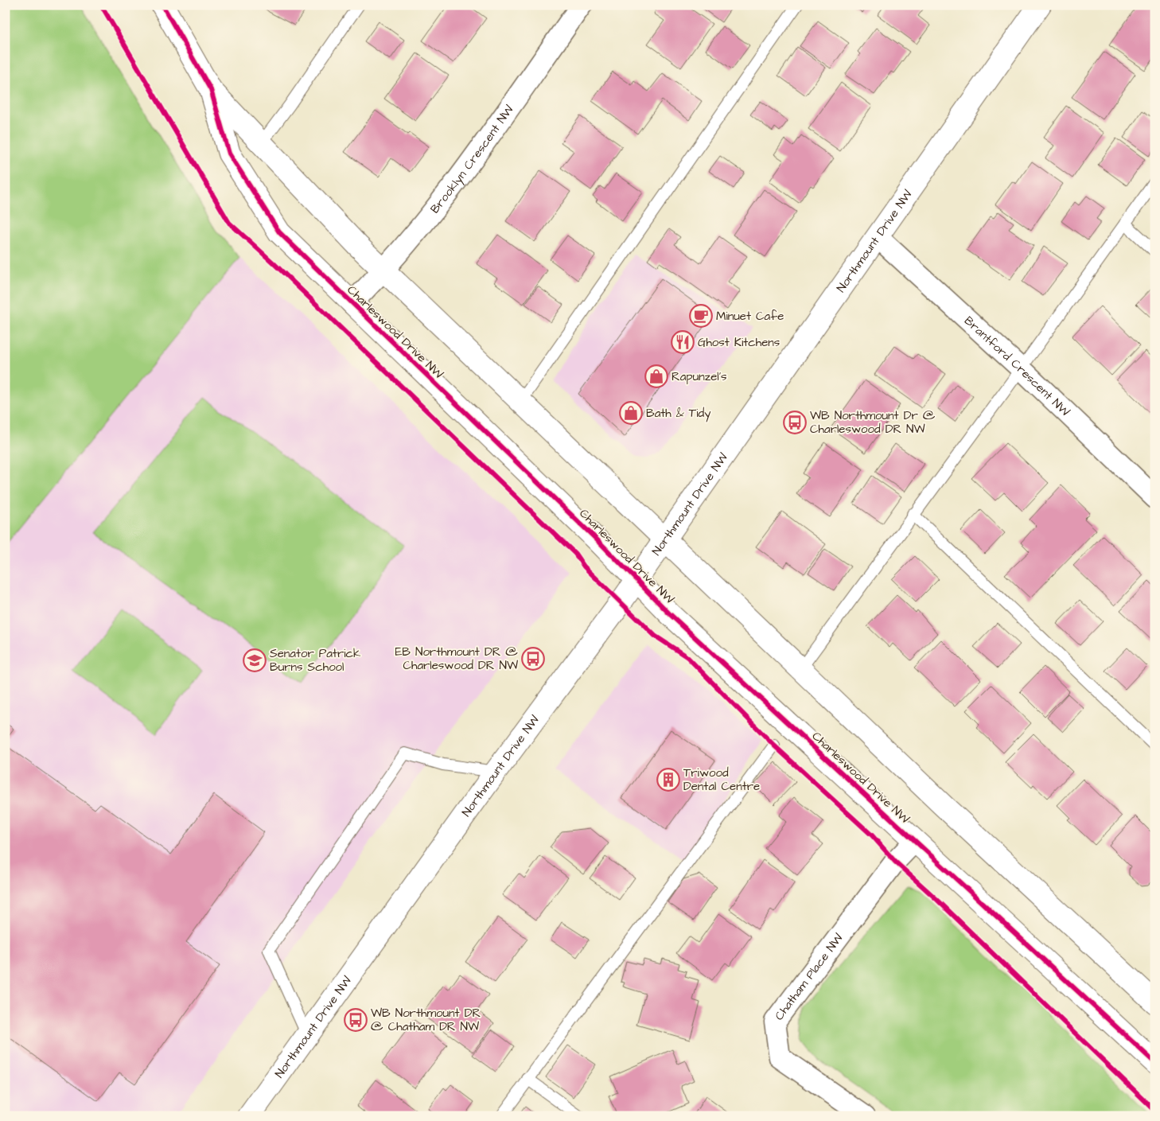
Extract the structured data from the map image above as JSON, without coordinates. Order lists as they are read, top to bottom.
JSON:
{
  "streets": {
    "street": [
      "Brooklyn Crescent NW",
      "Northmount Drive NW",
      "Charleswood Drive NW",
      "Brantford Crescent NW",
      "Chatham Place NW"
    ]
  },
  "crossings": [
    ["Brooklyn Crescent NW", "Charleswood Drive NW"],
    ["Northmount Drive NW", "Charleswood Drive NW"],
    ["Northmount Drive NW", "Brantford Crescent NW"],
    ["Charleswood Drive NW", "Chatham Place NW"]
  ],
  "places": {
    "cafe": ["Minuet Cafe"],
    "restaurant": ["Ghost Kitchens"],
    "shop": ["Rapunzel's", "Bath & Tidy"],
    "bus stop": ["WB Northmount Dr @ Charleswood DR NW", "EB Northmount DR @ Charleswood DR NW", "WB Northmount DR @ Chatham DR NW"],
    "school or university": ["Senator Patrick Burns School"],
    "building": ["Triwood Dental Centre"]
  }
}
